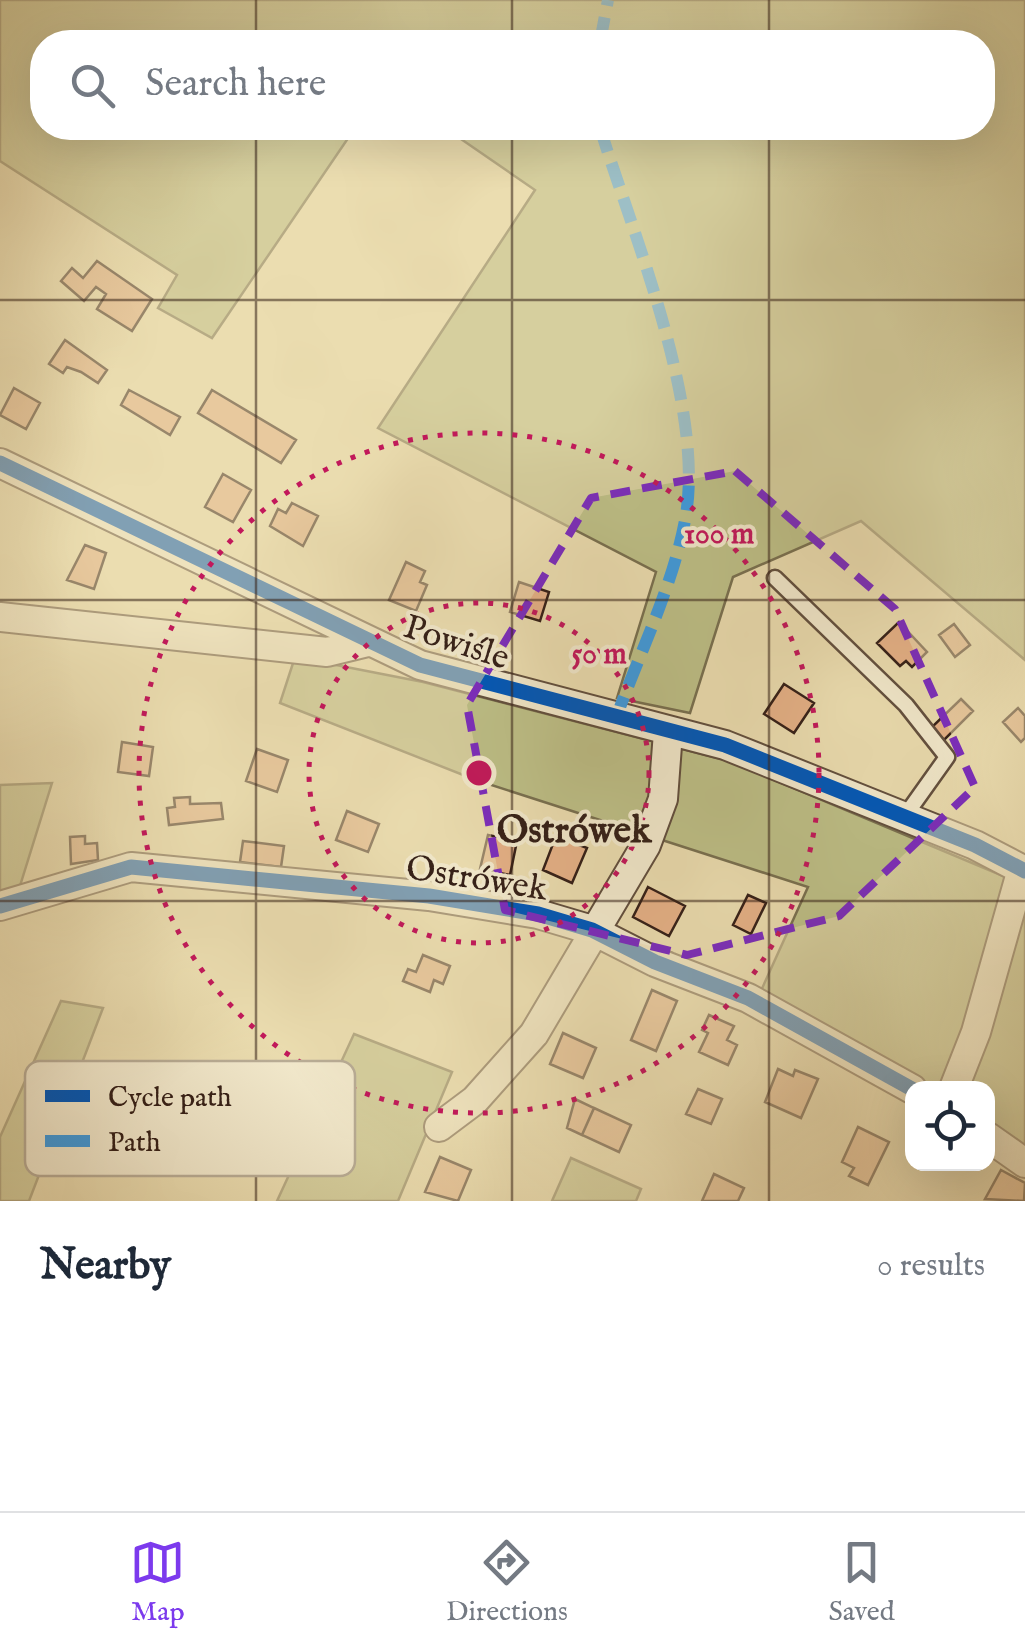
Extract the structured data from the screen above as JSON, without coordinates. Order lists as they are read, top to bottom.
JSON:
{
  "streets": {
    "street": ["Powiśle", "Ostrówek"]
  },
  "districts": ["Ostrówek"],
  "legend": ["Cycle path", "Path"],
  "page": {
    "search": "Search here",
    "heading": ["Nearby", "0 results"],
    "nav": ["Map", "Directions", "Saved"]
  },
  "rings": ["100 m", "50 m"]
}
